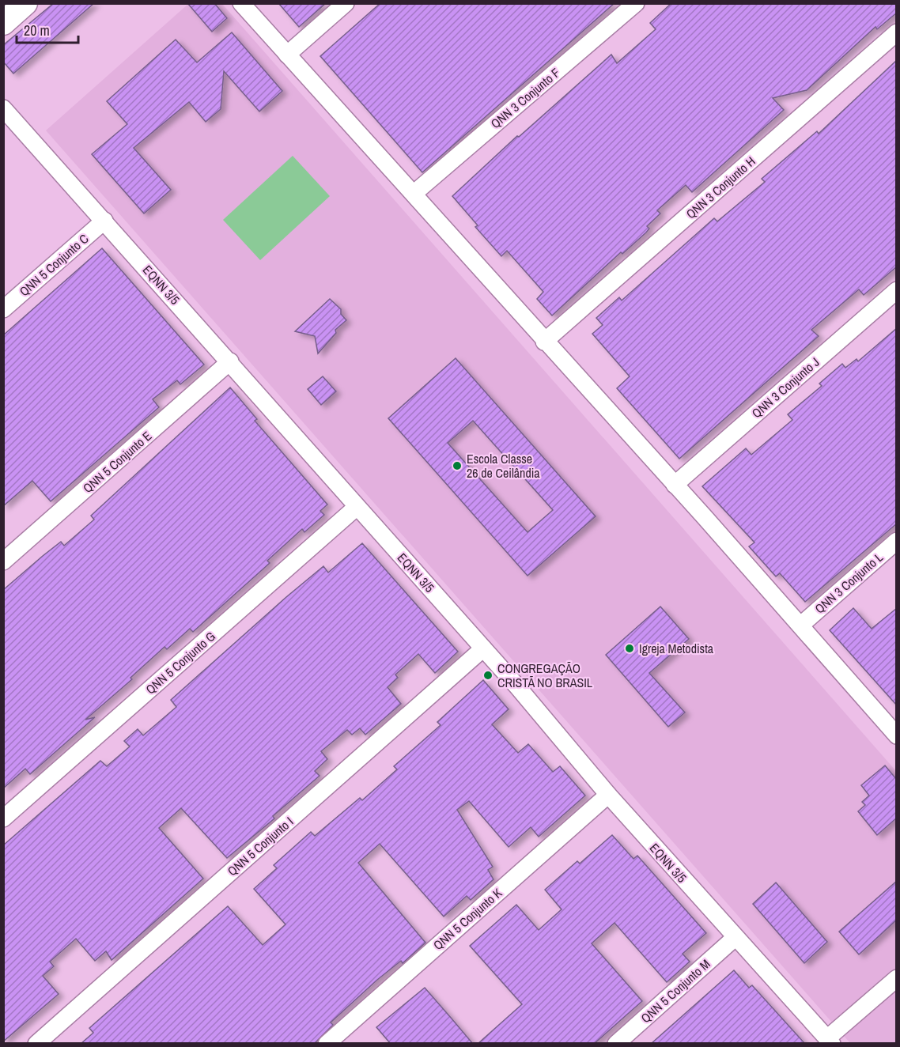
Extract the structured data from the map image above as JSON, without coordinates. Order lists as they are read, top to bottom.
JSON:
{
  "streets": {
    "street": [
      "QNN 3 Conjunto F",
      "QNN 3 Conjunto H",
      "QNN 5 Conjunto C",
      "EQNN 3/5",
      "QNN 3 Conjunto J",
      "QNN 5 Conjunto E",
      "QNN 3 Conjunto L",
      "QNN 5 Conjunto G",
      "QNN 5 Conjunto I",
      "QNN 5 Conjunto K",
      "QNN 5 Conjunto M"
    ]
  },
  "crossings": [
    ["QNN 5 Conjunto C", "EQNN 3/5"],
    ["EQNN 3/5", "QNN 5 Conjunto E"],
    ["EQNN 3/5", "QNN 5 Conjunto G"],
    ["EQNN 3/5", "QNN 5 Conjunto I"],
    ["EQNN 3/5", "QNN 5 Conjunto K"],
    ["EQNN 3/5", "QNN 5 Conjunto M"]
  ],
  "places": ["Escola Classe 26 de Ceilândia", "Igreja Metodista", "CONGREGAÇÃO CRISTÃ NO BRASIL"],
  "scale_bar": "20 m"
}
